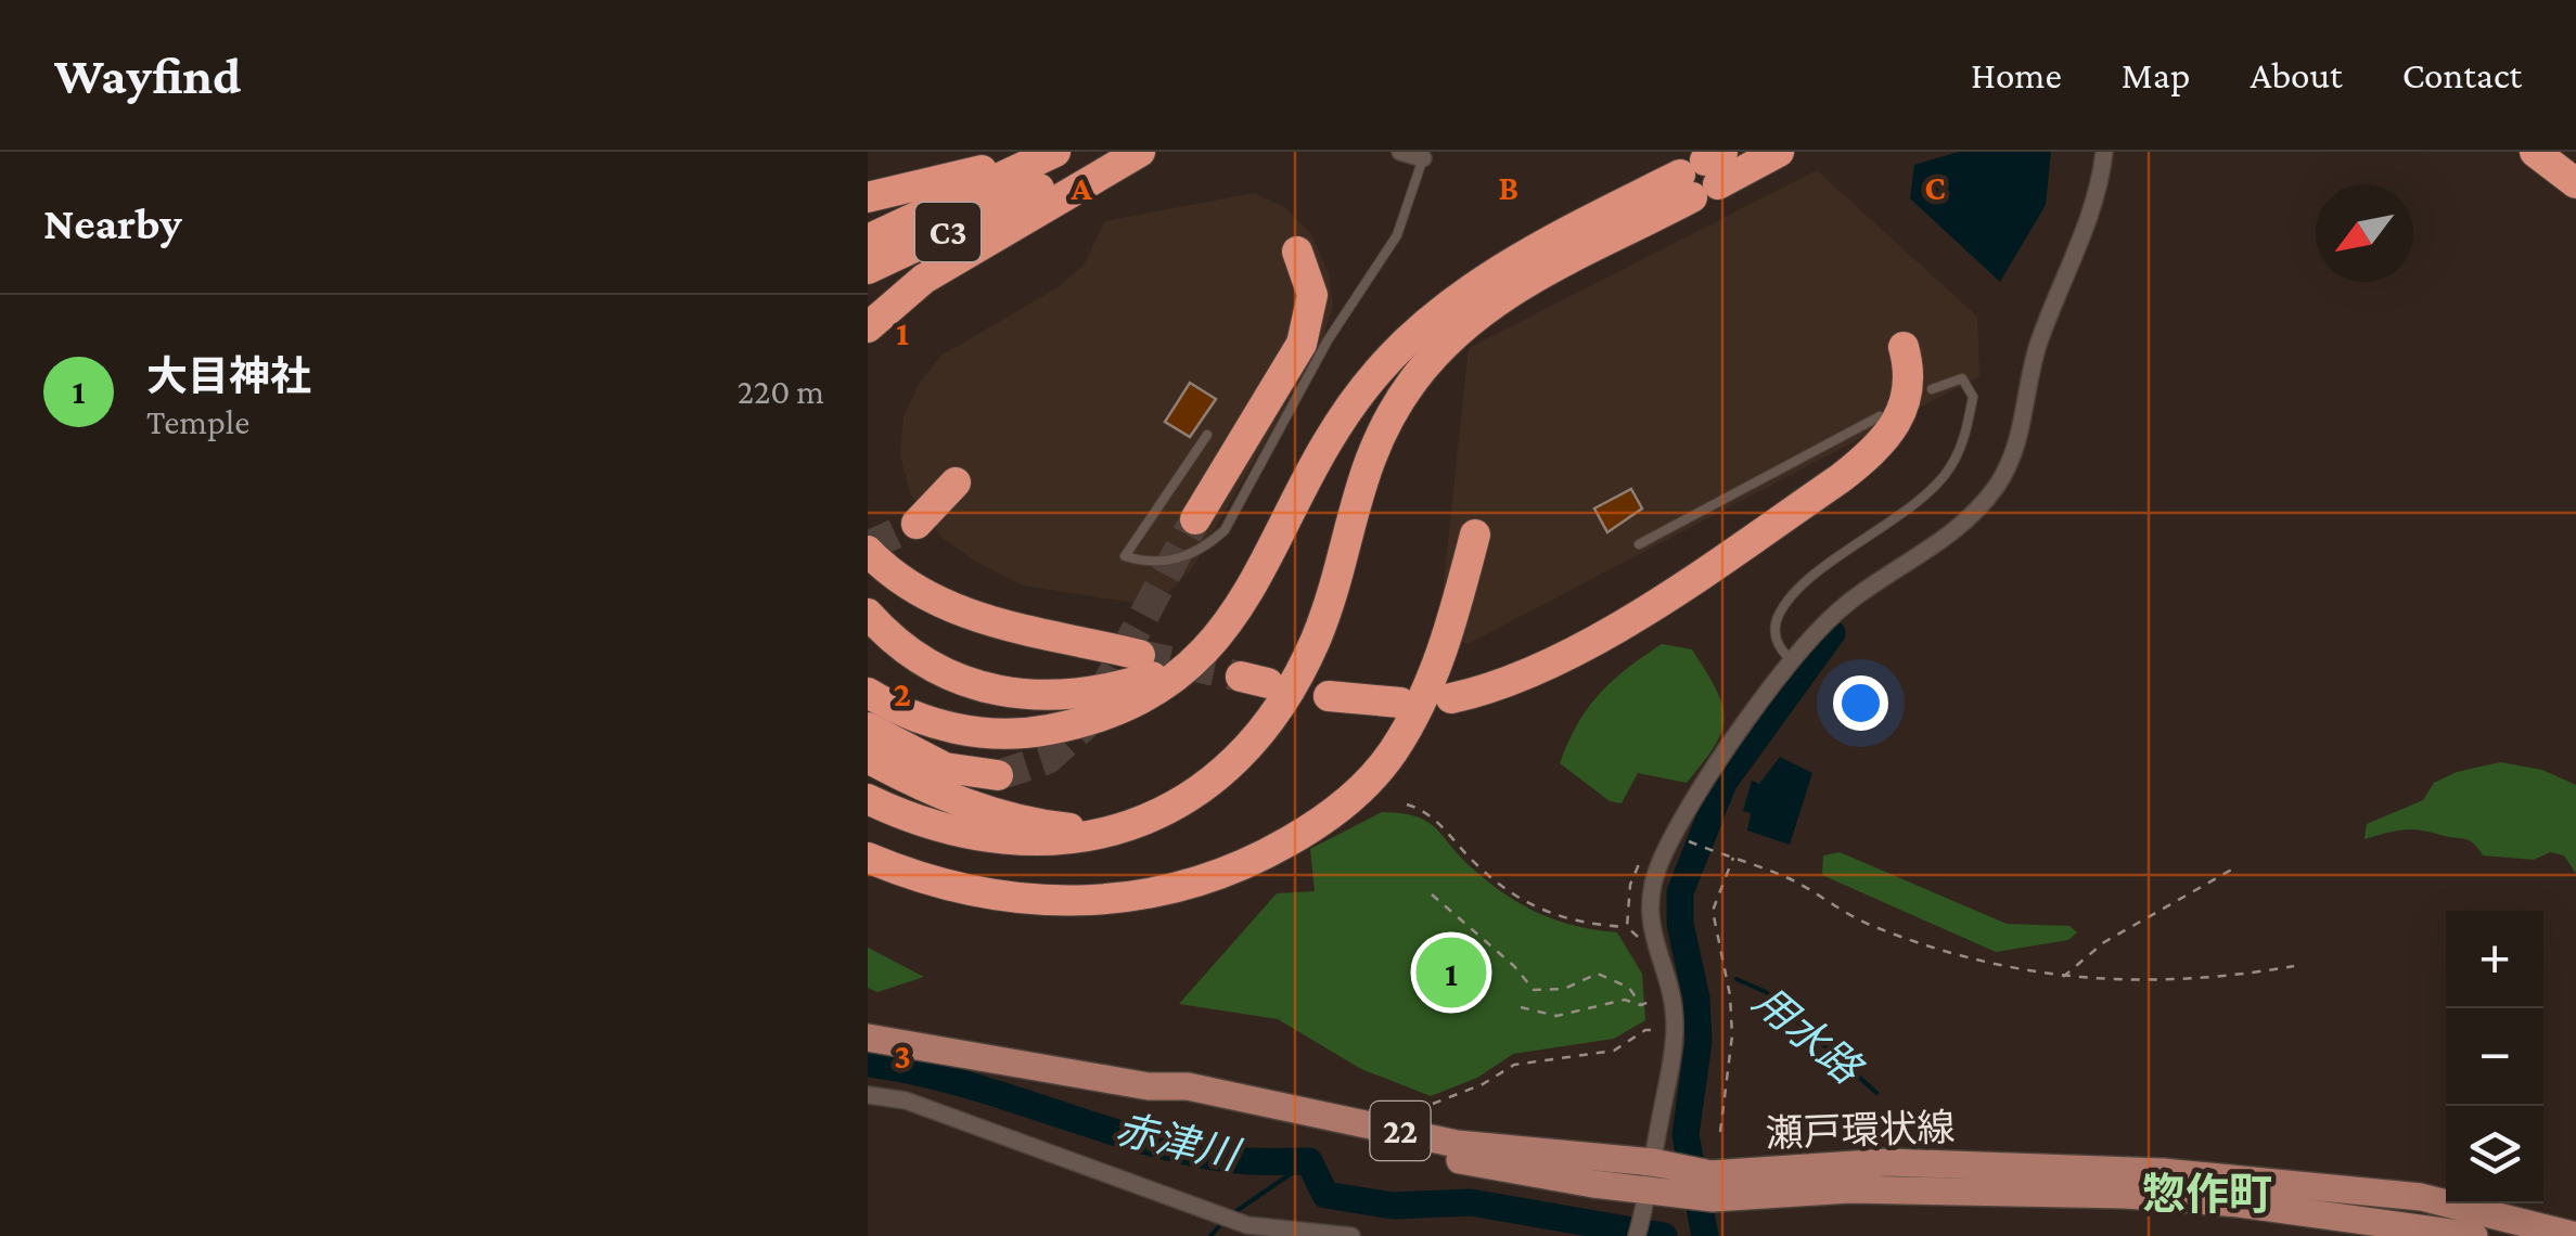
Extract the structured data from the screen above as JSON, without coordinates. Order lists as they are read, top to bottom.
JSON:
{
  "streets": {
    "highway": ["C3"],
    "main road": ["22", "瀬戸環状線"]
  },
  "districts": ["惣作町"],
  "water": ["用水路", "赤津川"],
  "north": "bottom left",
  "page": {
    "header": "Wayfind",
    "nav": [
      "Home",
      "Map",
      "About",
      "Contact"
    ],
    "heading": "Nearby",
    "list": [
      {
        "mark": "1",
        "name": "大目神社",
        "note": "Temple",
        "value": "220 m"
      }
    ],
    "map_buttons": ["+", "−"],
    "pins": "1"
  },
  "grid": {
    "columns": ["A", "B", "C"],
    "rows": ["1", "2", "3"]
  }
}
